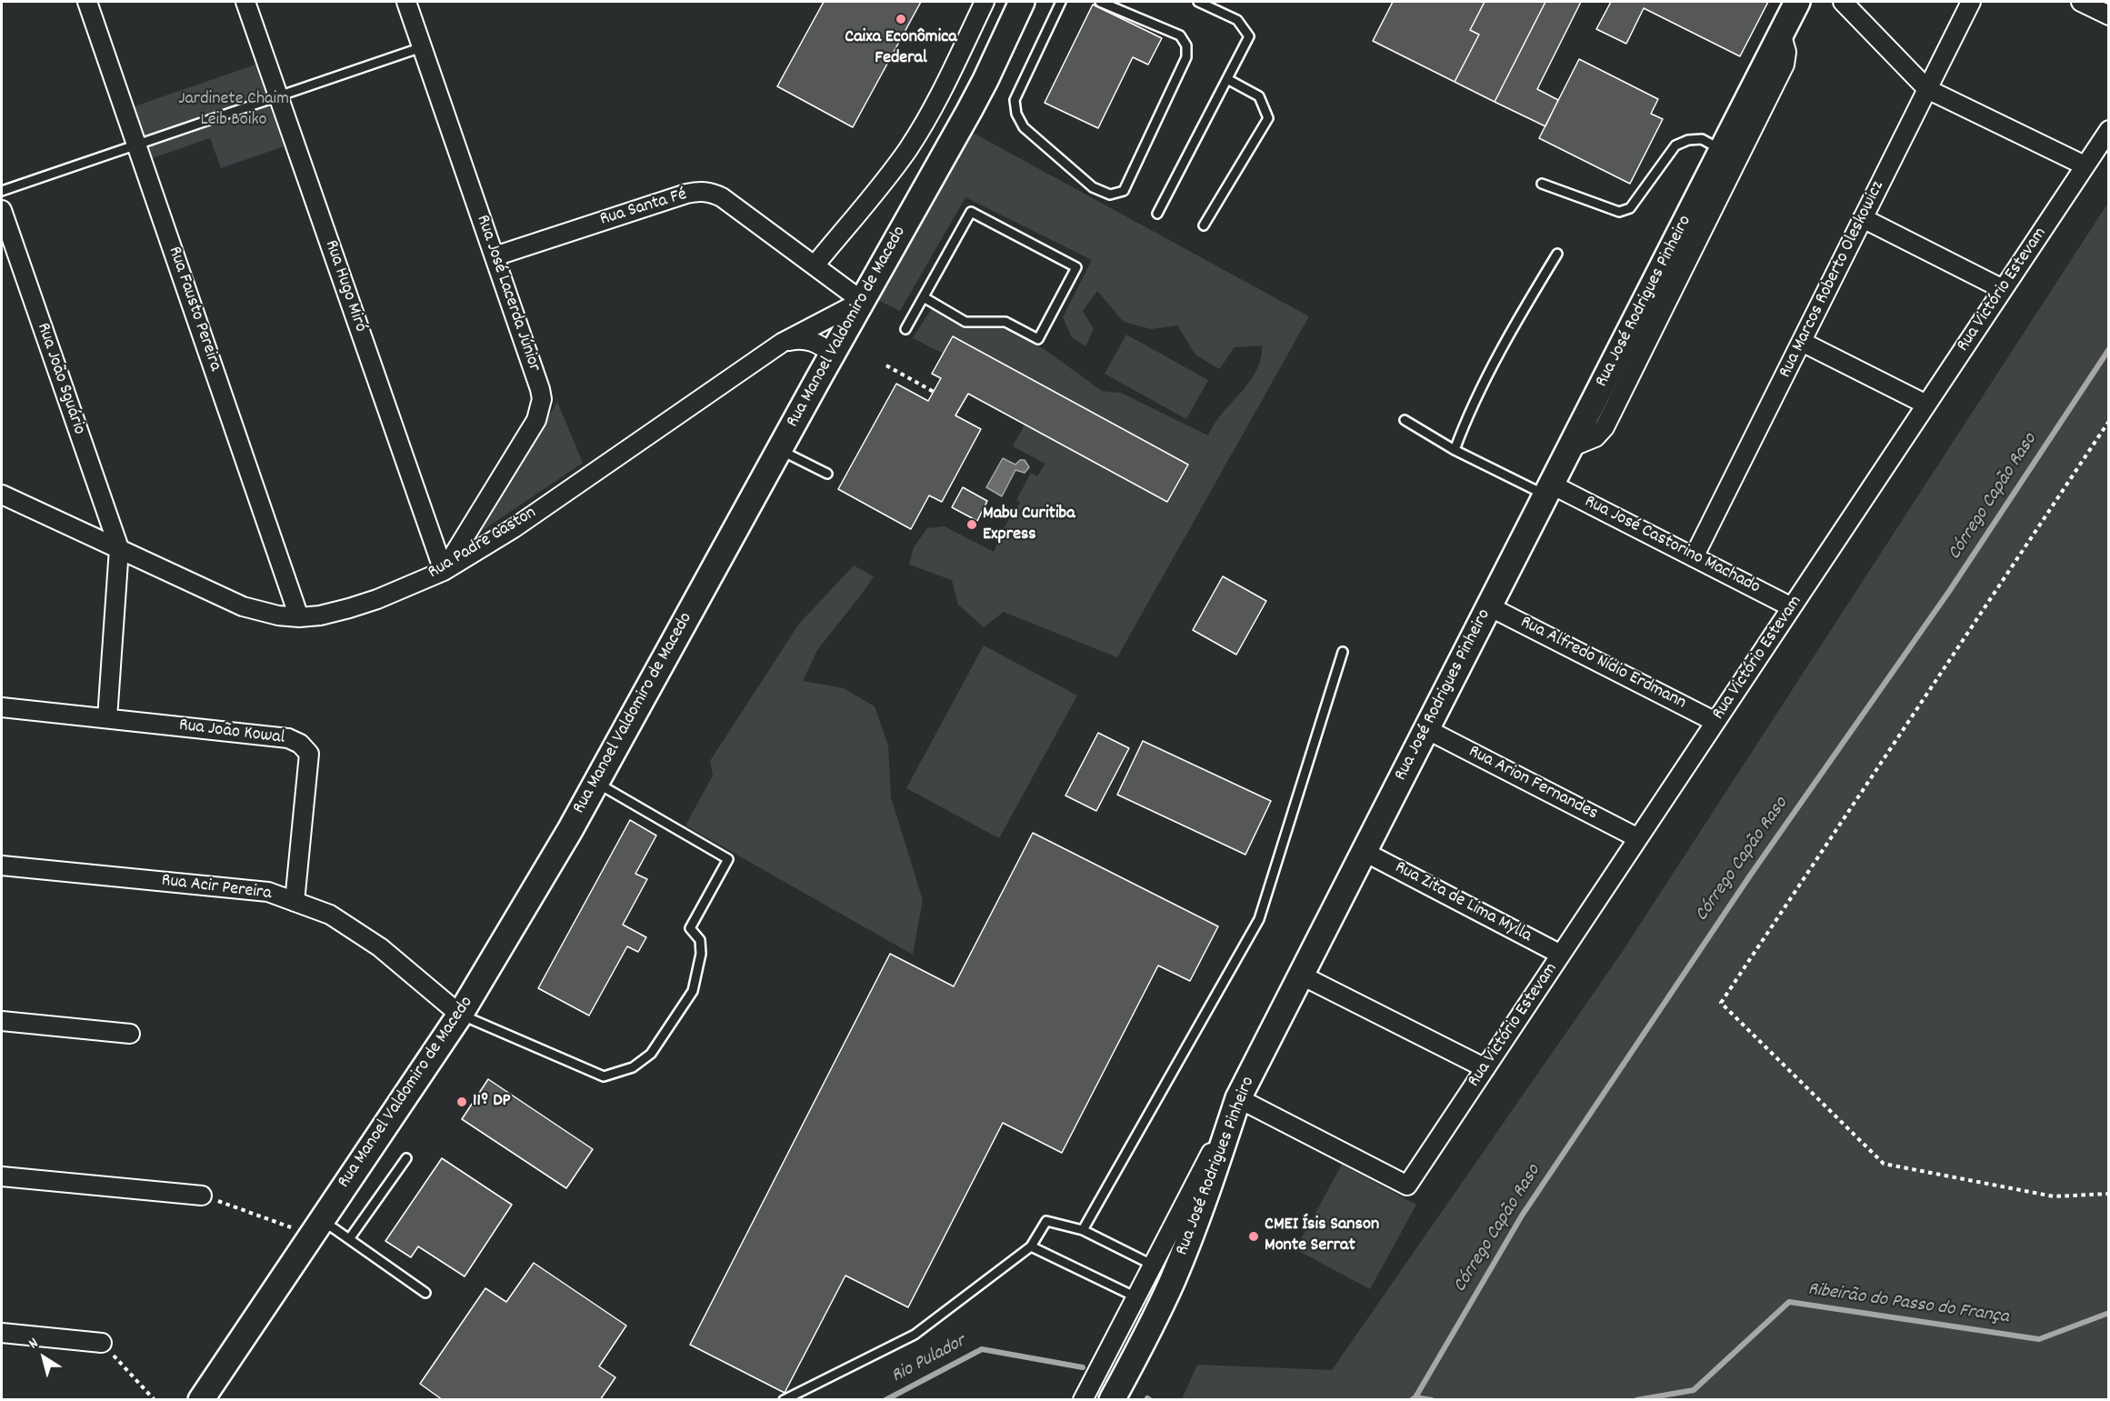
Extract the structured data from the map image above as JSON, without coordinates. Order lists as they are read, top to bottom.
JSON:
{
  "streets": {
    "main road": ["Rua José Rodrigues Pinheiro", "Rua Manoel Valdomiro de Macedo"],
    "street": [
      "Rua Santa Fé",
      "Rua Marcos Roberto Oleskowicz",
      "Rua Hugo Miró",
      "Rua Victório Estevam",
      "Rua José Lacerda Júnior",
      "Rua Fausto Pereira",
      "Rua João Sguário",
      "Rua Padre Gaston",
      "Rua José Castorino Machado",
      "Rua Alfredo Nídio Erdmann",
      "Rua João Kowal",
      "Rua Arion Fernandes",
      "Rua Acir Pereira",
      "Rua Zita de Lima Mylla"
    ]
  },
  "crossings": [
    ["Rua Santa Fé", "Rua José Lacerda Júnior"],
    ["Rua Santa Fé", "Rua Manoel Valdomiro de Macedo"],
    ["Rua Santa Fé", "Rua Padre Gaston"],
    ["Rua Marcos Roberto Oleskowicz", "Rua José Castorino Machado"],
    ["Rua Hugo Miró", "Rua José Lacerda Júnior"],
    ["Rua Hugo Miró", "Rua Padre Gaston"],
    ["Rua Victório Estevam", "Rua José Rodrigues Pinheiro"],
    ["Rua Victório Estevam", "Rua José Castorino Machado"],
    ["Rua Victório Estevam", "Rua Alfredo Nídio Erdmann"],
    ["Rua Victório Estevam", "Rua Arion Fernandes"],
    ["Rua Victório Estevam", "Rua Zita de Lima Mylla"],
    ["Rua José Lacerda Júnior", "Rua Padre Gaston"],
    ["Rua José Rodrigues Pinheiro", "Rua José Castorino Machado"],
    ["Rua José Rodrigues Pinheiro", "Rua Alfredo Nídio Erdmann"],
    ["Rua José Rodrigues Pinheiro", "Rua Arion Fernandes"],
    ["Rua José Rodrigues Pinheiro", "Rua Zita de Lima Mylla"],
    ["Rua Fausto Pereira", "Rua Padre Gaston"],
    ["Rua Manoel Valdomiro de Macedo", "Rua Padre Gaston"],
    ["Rua Manoel Valdomiro de Macedo", "Rua Acir Pereira"],
    ["Rua João Sguário", "Rua Padre Gaston"],
    ["Rua João Kowal", "Rua Acir Pereira"]
  ],
  "water": ["Córrego Capão Raso", "Ribeirão do Passo do França", "Rio Pulador"],
  "parks": ["Jardinete Chaim Leib Boiko"],
  "places": [
    "Caixa Econômica Federal",
    "Mabu Curitiba Express",
    "11º DP",
    "CMEI Ísis Sanson Monte Serrat"
  ],
  "north": "top left"
}
